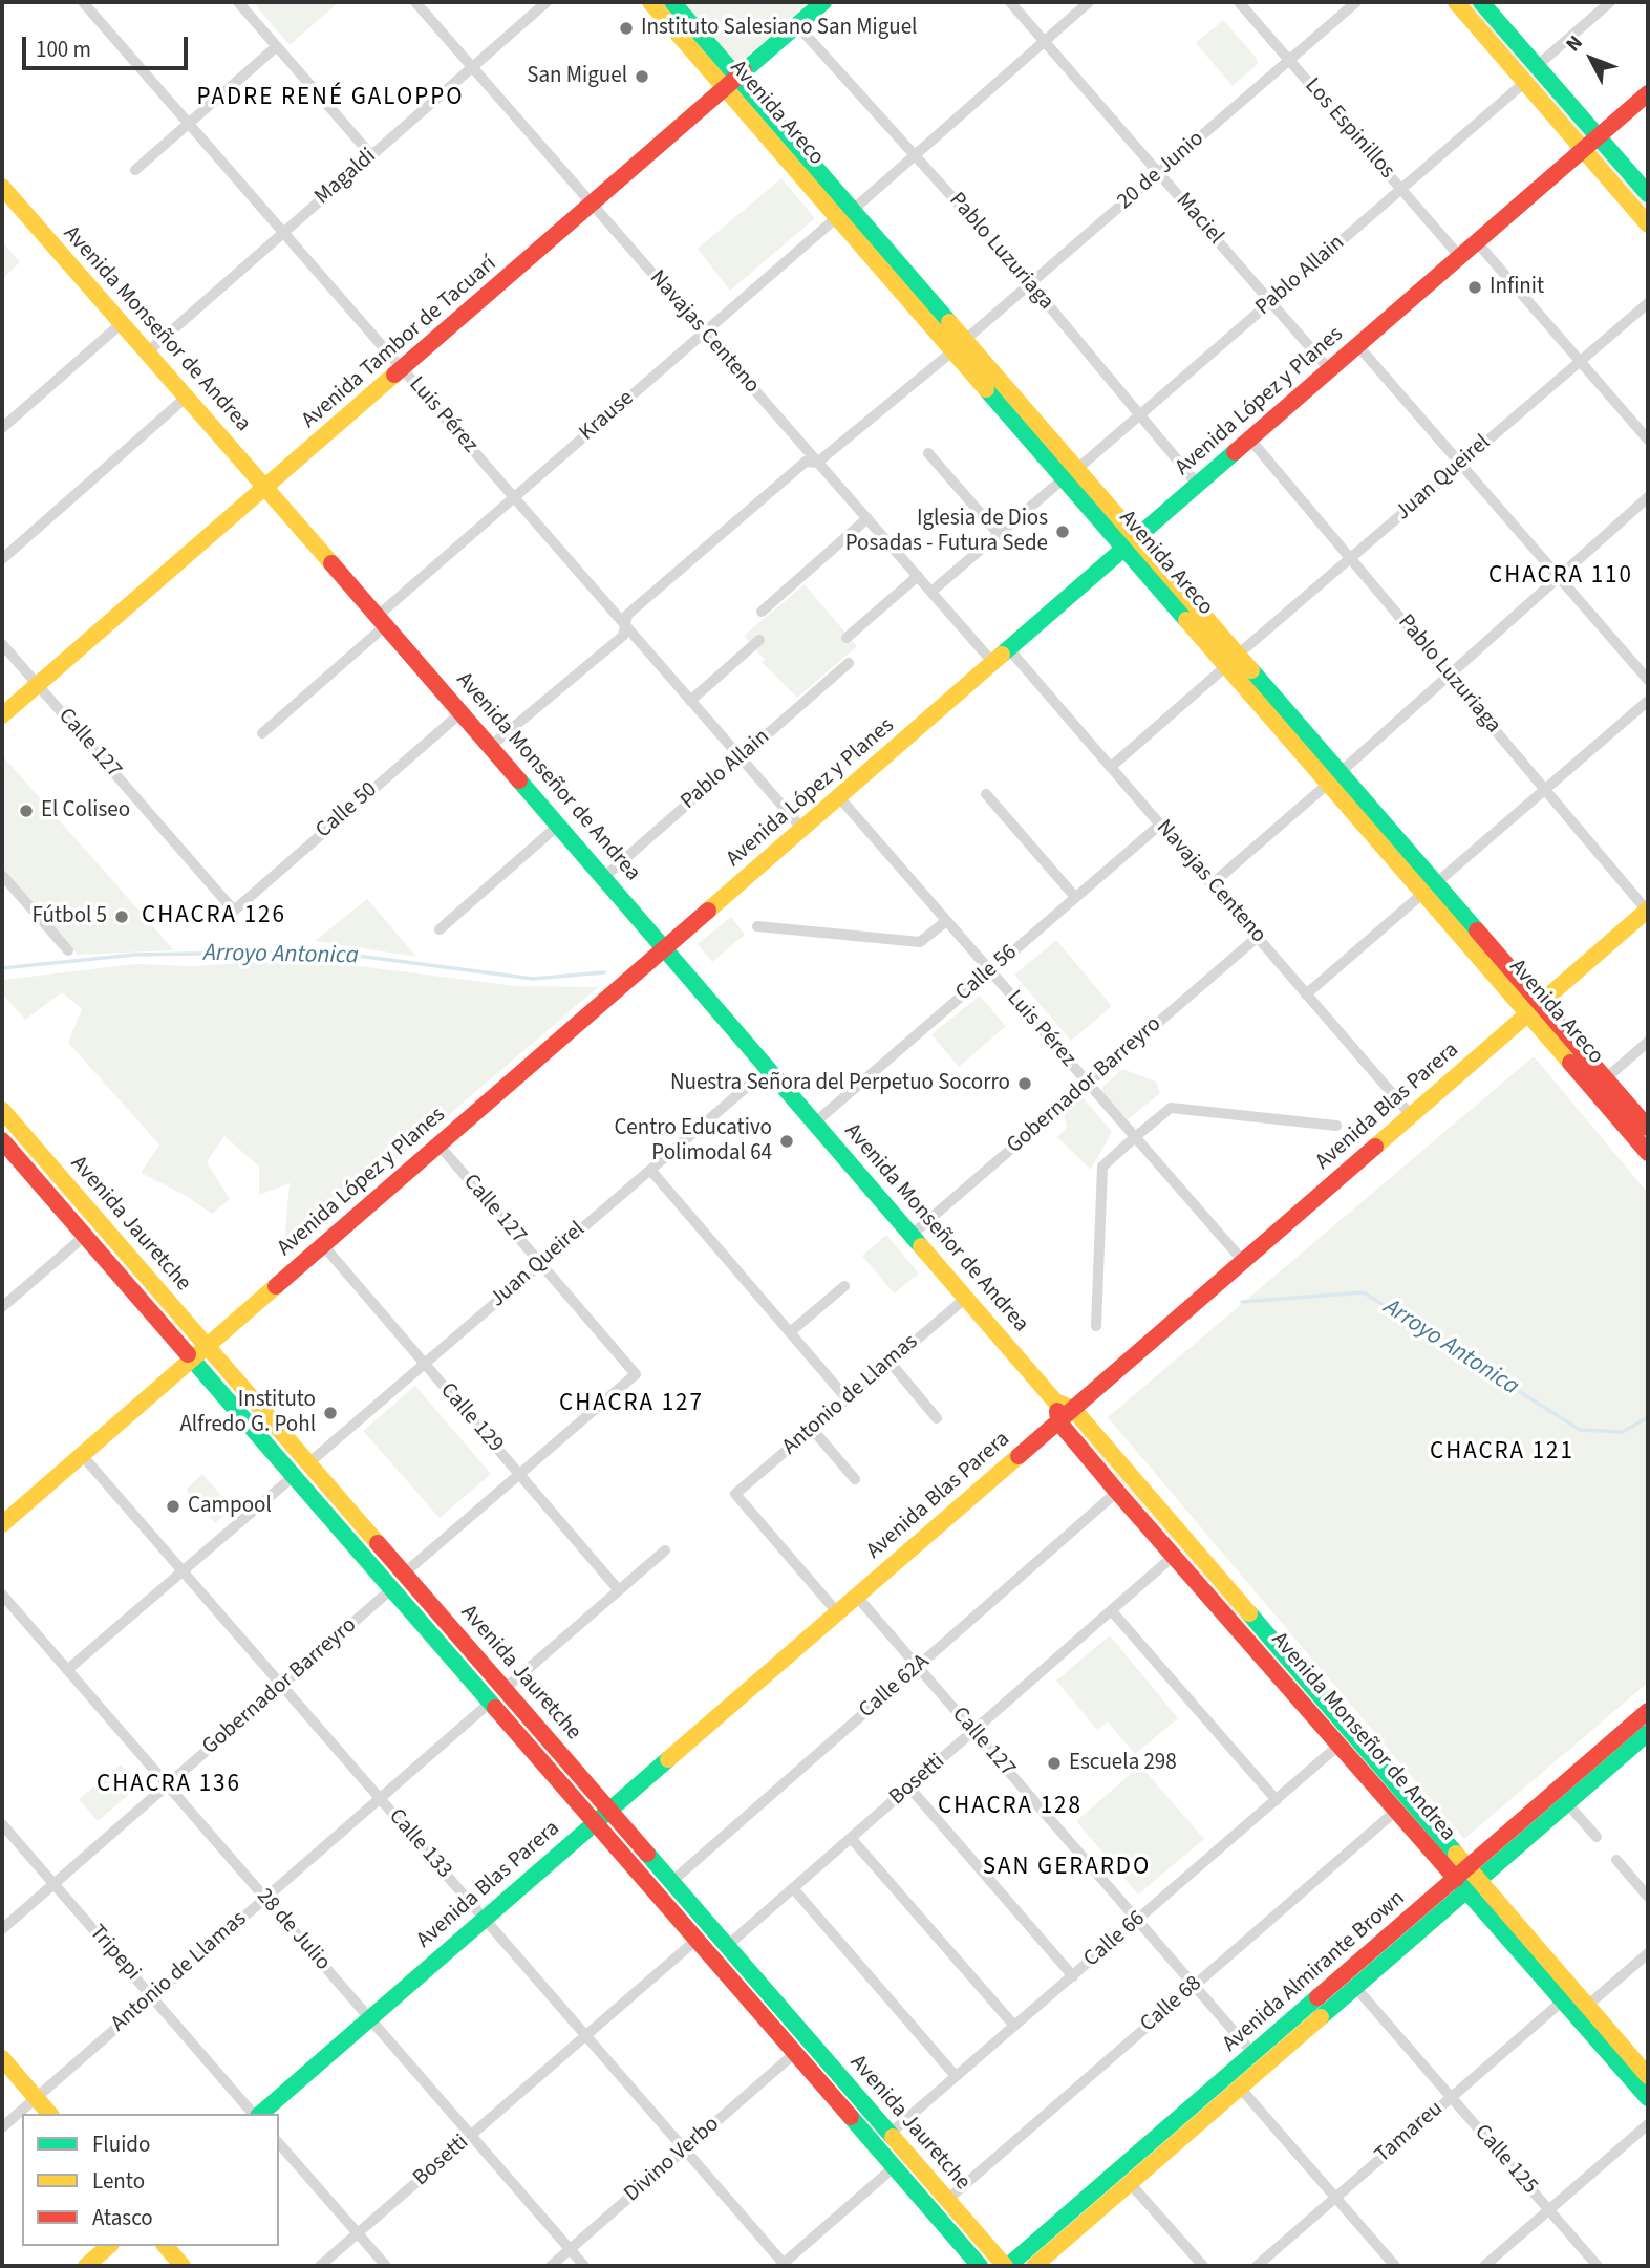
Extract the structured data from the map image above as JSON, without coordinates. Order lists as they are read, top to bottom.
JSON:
{
  "streets": {
    "main road": [
      "Avenida Areco",
      "Avenida Monseñor de Andrea",
      "Avenida Tambor de Tacuarí",
      "Avenida López y Planes",
      "Avenida Blas Parera",
      "Avenida Jauretche",
      "Avenida Almirante Brown"
    ],
    "street": [
      "Los Espinillos",
      "20 de Junio",
      "Magaldi",
      "Maciel",
      "Pablo Luzuriaga",
      "Pablo Allain",
      "Navajas Centeno",
      "Luis Pérez",
      "Krause",
      "Juan Queirel",
      "Calle 127",
      "Calle 50",
      "Calle 56",
      "Gobernador Barreyro",
      "Antonio de Llamas",
      "Calle 129",
      "Calle 62A",
      "Bosetti",
      "Calle 133",
      "28 de Julio",
      "Calle 66",
      "Tripepi",
      "Calle 68",
      "Tamareu",
      "Divino Verbo",
      "Calle 125"
    ]
  },
  "crossings": [
    ["Avenida Areco", "20 de Junio"],
    ["Avenida Areco", "Pablo Allain"],
    ["Avenida Areco", "Avenida Tambor de Tacuarí"],
    ["Avenida Areco", "Avenida López y Planes"],
    ["Avenida Areco", "Krause"],
    ["Avenida Areco", "Juan Queirel"],
    ["Avenida Areco", "Avenida Blas Parera"],
    ["Los Espinillos", "20 de Junio"],
    ["Los Espinillos", "Pablo Allain"],
    ["Los Espinillos", "Avenida López y Planes"],
    ["20 de Junio", "Maciel"],
    ["20 de Junio", "Pablo Luzuriaga"],
    ["20 de Junio", "Avenida Monseñor de Andrea"],
    ["20 de Junio", "Navajas Centeno"],
    ["20 de Junio", "Luis Pérez"],
    ["Magaldi", "Avenida Monseñor de Andrea"],
    ["Magaldi", "Navajas Centeno"],
    ["Magaldi", "Luis Pérez"],
    ["Maciel", "Pablo Allain"],
    ["Maciel", "Avenida López y Planes"],
    ["Maciel", "Krause"],
    ["Pablo Luzuriaga", "Pablo Allain"],
    ["Pablo Luzuriaga", "Avenida Tambor de Tacuarí"],
    ["Pablo Luzuriaga", "Avenida López y Planes"],
    ["Pablo Luzuriaga", "Krause"],
    ["Pablo Luzuriaga", "Juan Queirel"],
    ["Pablo Luzuriaga", "Avenida Blas Parera"],
    ["Pablo Allain", "Avenida Monseñor de Andrea"],
    ["Pablo Allain", "Navajas Centeno"],
    ["Pablo Allain", "Luis Pérez"],
    ["Avenida Monseñor de Andrea", "Avenida Tambor de Tacuarí"],
    ["Avenida Monseñor de Andrea", "Avenida López y Planes"],
    ["Avenida Monseñor de Andrea", "Krause"],
    ["Avenida Monseñor de Andrea", "Juan Queirel"],
    ["Avenida Monseñor de Andrea", "Calle 50"],
    ["Avenida Monseñor de Andrea", "Calle 56"],
    ["Avenida Monseñor de Andrea", "Gobernador Barreyro"],
    ["Avenida Monseñor de Andrea", "Avenida Blas Parera"],
    ["Avenida Monseñor de Andrea", "Antonio de Llamas"],
    ["Avenida Monseñor de Andrea", "Calle 62A"],
    ["Avenida Monseñor de Andrea", "Bosetti"],
    ["Avenida Monseñor de Andrea", "Calle 66"],
    ["Avenida Monseñor de Andrea", "Avenida Almirante Brown"],
    ["Avenida Monseñor de Andrea", "Calle 68"],
    ["Avenida Monseñor de Andrea", "Tamareu"],
    ["Navajas Centeno", "Avenida Tambor de Tacuarí"],
    ["Navajas Centeno", "Avenida López y Planes"],
    ["Navajas Centeno", "Krause"],
    ["Navajas Centeno", "Juan Queirel"],
    ["Navajas Centeno", "Calle 56"],
    ["Navajas Centeno", "Gobernador Barreyro"],
    ["Navajas Centeno", "Avenida Blas Parera"],
    ["Avenida Tambor de Tacuarí", "Luis Pérez"],
    ["Avenida Tambor de Tacuarí", "Calle 127"],
    ["Avenida López y Planes", "Luis Pérez"],
    ["Avenida López y Planes", "Calle 127"],
    ["Avenida López y Planes", "Avenida Jauretche"],
    ["Avenida López y Planes", "Calle 129"],
    ["Avenida López y Planes", "Calle 133"],
    ["Luis Pérez", "Krause"],
    ["Luis Pérez", "Calle 56"],
    ["Luis Pérez", "Gobernador Barreyro"],
    ["Luis Pérez", "Avenida Blas Parera"],
    ["Juan Queirel", "Calle 127"],
    ["Juan Queirel", "Avenida Jauretche"],
    ["Juan Queirel", "Calle 129"],
    ["Calle 127", "Calle 50"],
    ["Calle 127", "Avenida Blas Parera"],
    ["Calle 127", "Calle 129"],
    ["Calle 127", "Calle 62A"],
    ["Calle 127", "Bosetti"],
    ["Calle 127", "Calle 66"],
    ["Calle 127", "Avenida Almirante Brown"],
    ["Calle 127", "Calle 68"],
    ["Gobernador Barreyro", "Avenida Jauretche"],
    ["Gobernador Barreyro", "Calle 133"],
    ["Gobernador Barreyro", "28 de Julio"],
    ["Gobernador Barreyro", "Tripepi"],
    ["Avenida Blas Parera", "Avenida Jauretche"],
    ["Avenida Blas Parera", "Antonio de Llamas"],
    ["Avenida Blas Parera", "Calle 133"],
    ["Avenida Blas Parera", "28 de Julio"],
    ["Avenida Jauretche", "Antonio de Llamas"],
    ["Avenida Jauretche", "Calle 62A"],
    ["Avenida Jauretche", "Bosetti"],
    ["Avenida Jauretche", "Calle 66"],
    ["Avenida Jauretche", "Avenida Almirante Brown"],
    ["Avenida Jauretche", "Calle 68"],
    ["Avenida Jauretche", "Divino Verbo"],
    ["Antonio de Llamas", "Calle 133"],
    ["Antonio de Llamas", "28 de Julio"],
    ["Antonio de Llamas", "Tripepi"],
    ["Bosetti", "Calle 133"],
    ["Bosetti", "28 de Julio"],
    ["Calle 133", "Divino Verbo"],
    ["28 de Julio", "Divino Verbo"],
    ["Avenida Almirante Brown", "Calle 125"],
    ["Tamareu", "Calle 125"]
  ],
  "districts": [
    "PADRE RENÉ GALOPPO",
    "CHACRA 110",
    "CHACRA 126",
    "CHACRA 127",
    "CHACRA 121",
    "CHACRA 136",
    "CHACRA 128",
    "SAN GERARDO"
  ],
  "water": ["Arroyo Antonica"],
  "places": [
    "Instituto Salesiano San Miguel",
    "San Miguel",
    "Infinit",
    "Iglesia de Dios Posadas - Futura Sede",
    "El Coliseo",
    "Fútbol 5",
    "Nuestra Señora del Perpetuo Socorro",
    "Centro Educativo Polimodal 64",
    "Instituto Alfredo G. Pohl",
    "Campool",
    "Escuela 298"
  ],
  "legend": ["Fluido", "Lento", "Atasco"],
  "scale_bar": "100 m",
  "north": "top left"
}
